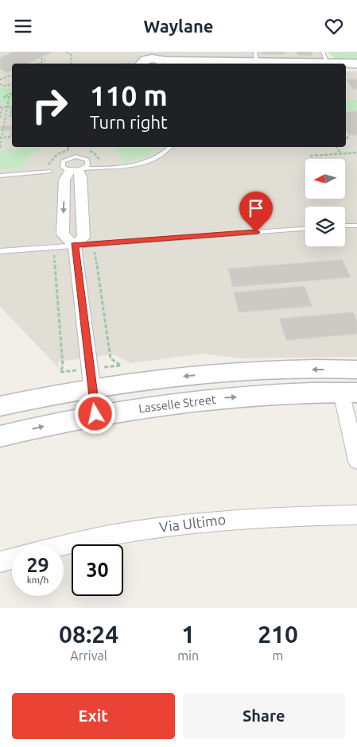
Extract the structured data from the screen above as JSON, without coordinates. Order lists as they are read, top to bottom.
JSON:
{
  "streets": {
    "main road": ["Lasselle Street"],
    "street": ["Via Ultimo"]
  },
  "north": "left",
  "page": {
    "header": "Waylane",
    "turn": ["110 m", "Turn right"],
    "speed": "29 km/h",
    "limit": "30",
    "eta": [
      "08:24",
      "Arrival",
      "1",
      "min",
      "210",
      "m"
    ],
    "buttons": ["Exit", "Share"]
  }
}
